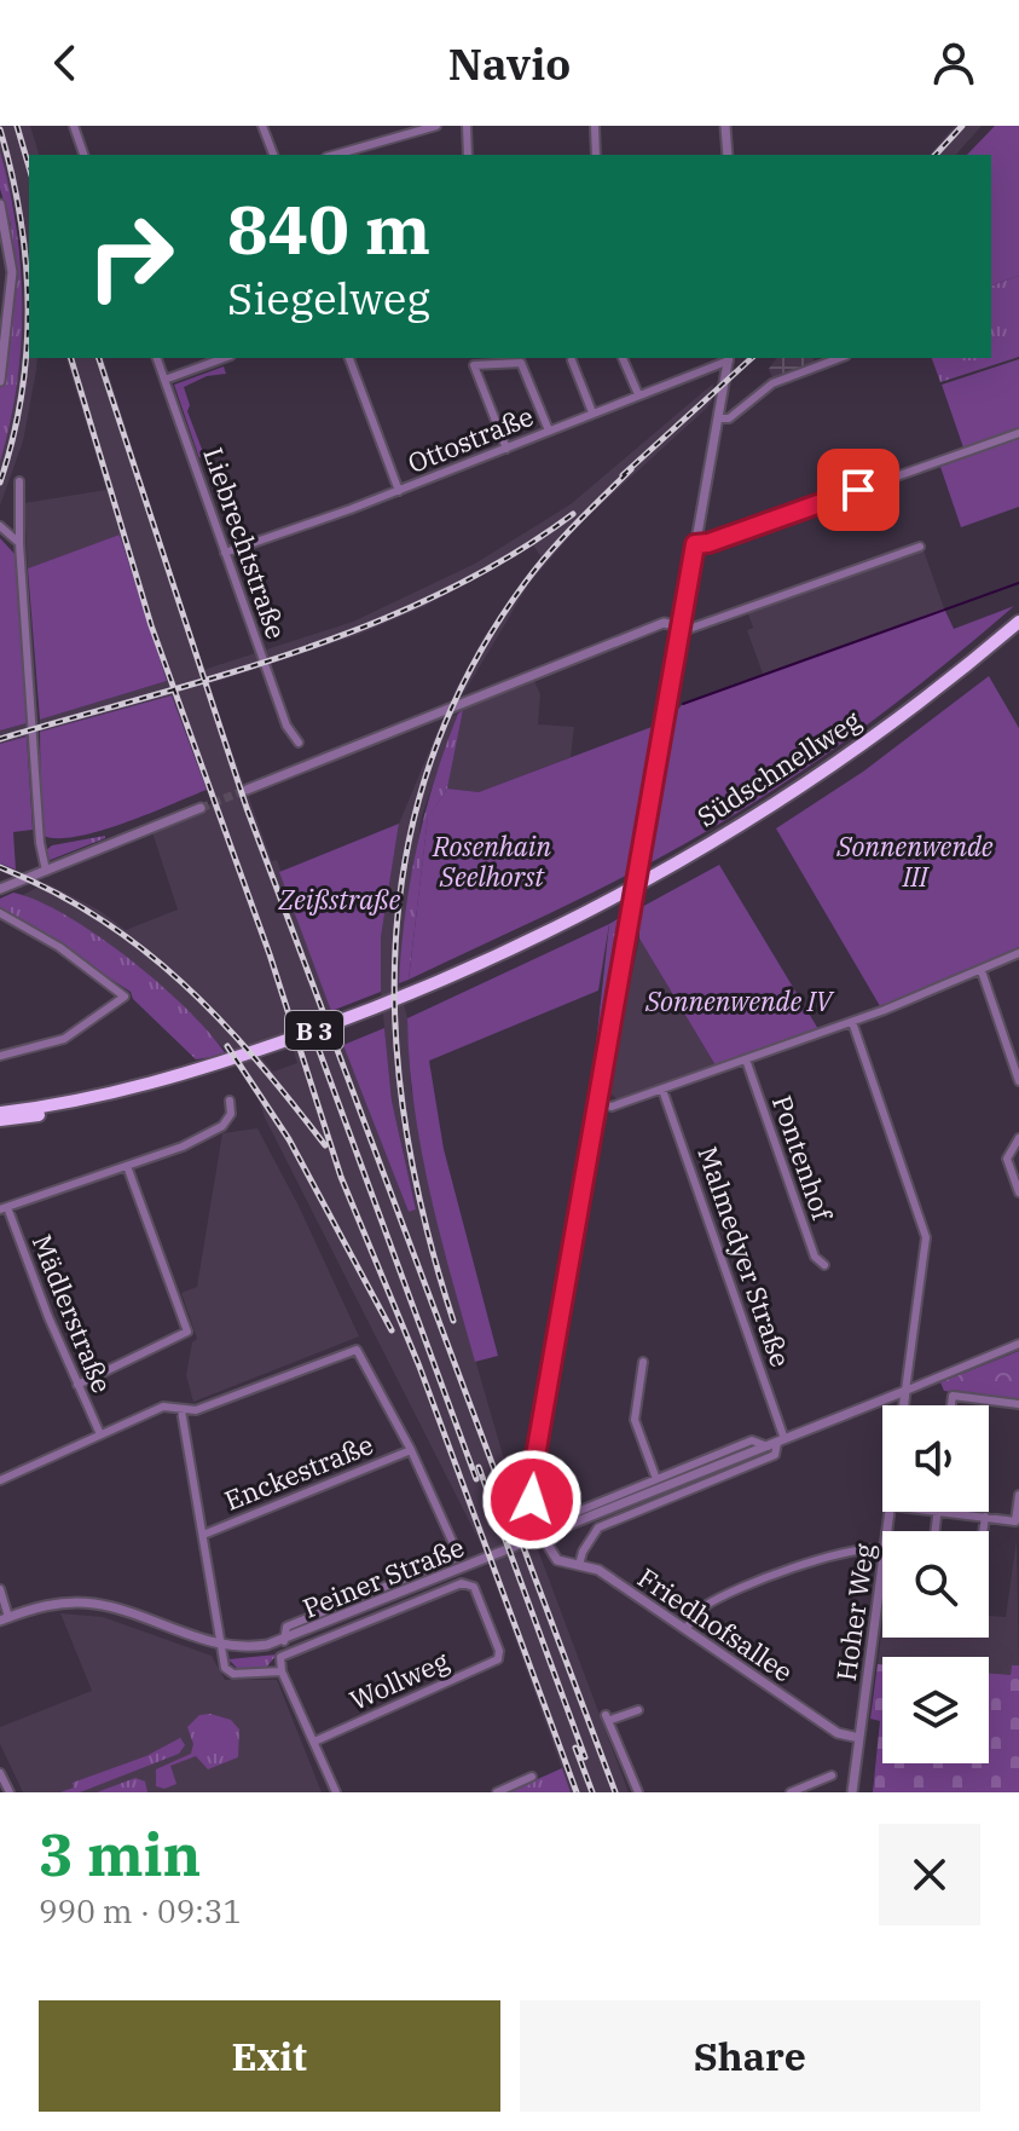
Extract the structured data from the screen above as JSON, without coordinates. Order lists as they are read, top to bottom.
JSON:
{
  "streets": {
    "highway": ["Südschnellweg", "B 3"],
    "street": [
      "Ottostraße",
      "Liebrechtstraße",
      "Pontenhof",
      "Malmedyer Straße",
      "Mädlerstraße",
      "Enckestraße",
      "Peiner Straße",
      "Hoher Weg",
      "Friedhofsallee",
      "Wollweg"
    ]
  },
  "crossings": [
    ["Ottostraße", "Liebrechtstraße"],
    ["Malmedyer Straße", "Peiner Straße"],
    ["Enckestraße", "Peiner Straße"],
    ["Peiner Straße", "Friedhofsallee"],
    ["Peiner Straße", "Wollweg"],
    ["Hoher Weg", "Friedhofsallee"]
  ],
  "parks": [
    "Rosenhain Seelhorst",
    "Sonnenwende III",
    "Zeißstraße",
    "Sonnenwende IV"
  ],
  "page": {
    "header": "Navio",
    "turn": ["840 m", "Siegelweg"],
    "heading": ["3 min", "990 m · 09:31"],
    "buttons": ["Exit", "Share"]
  }
}
